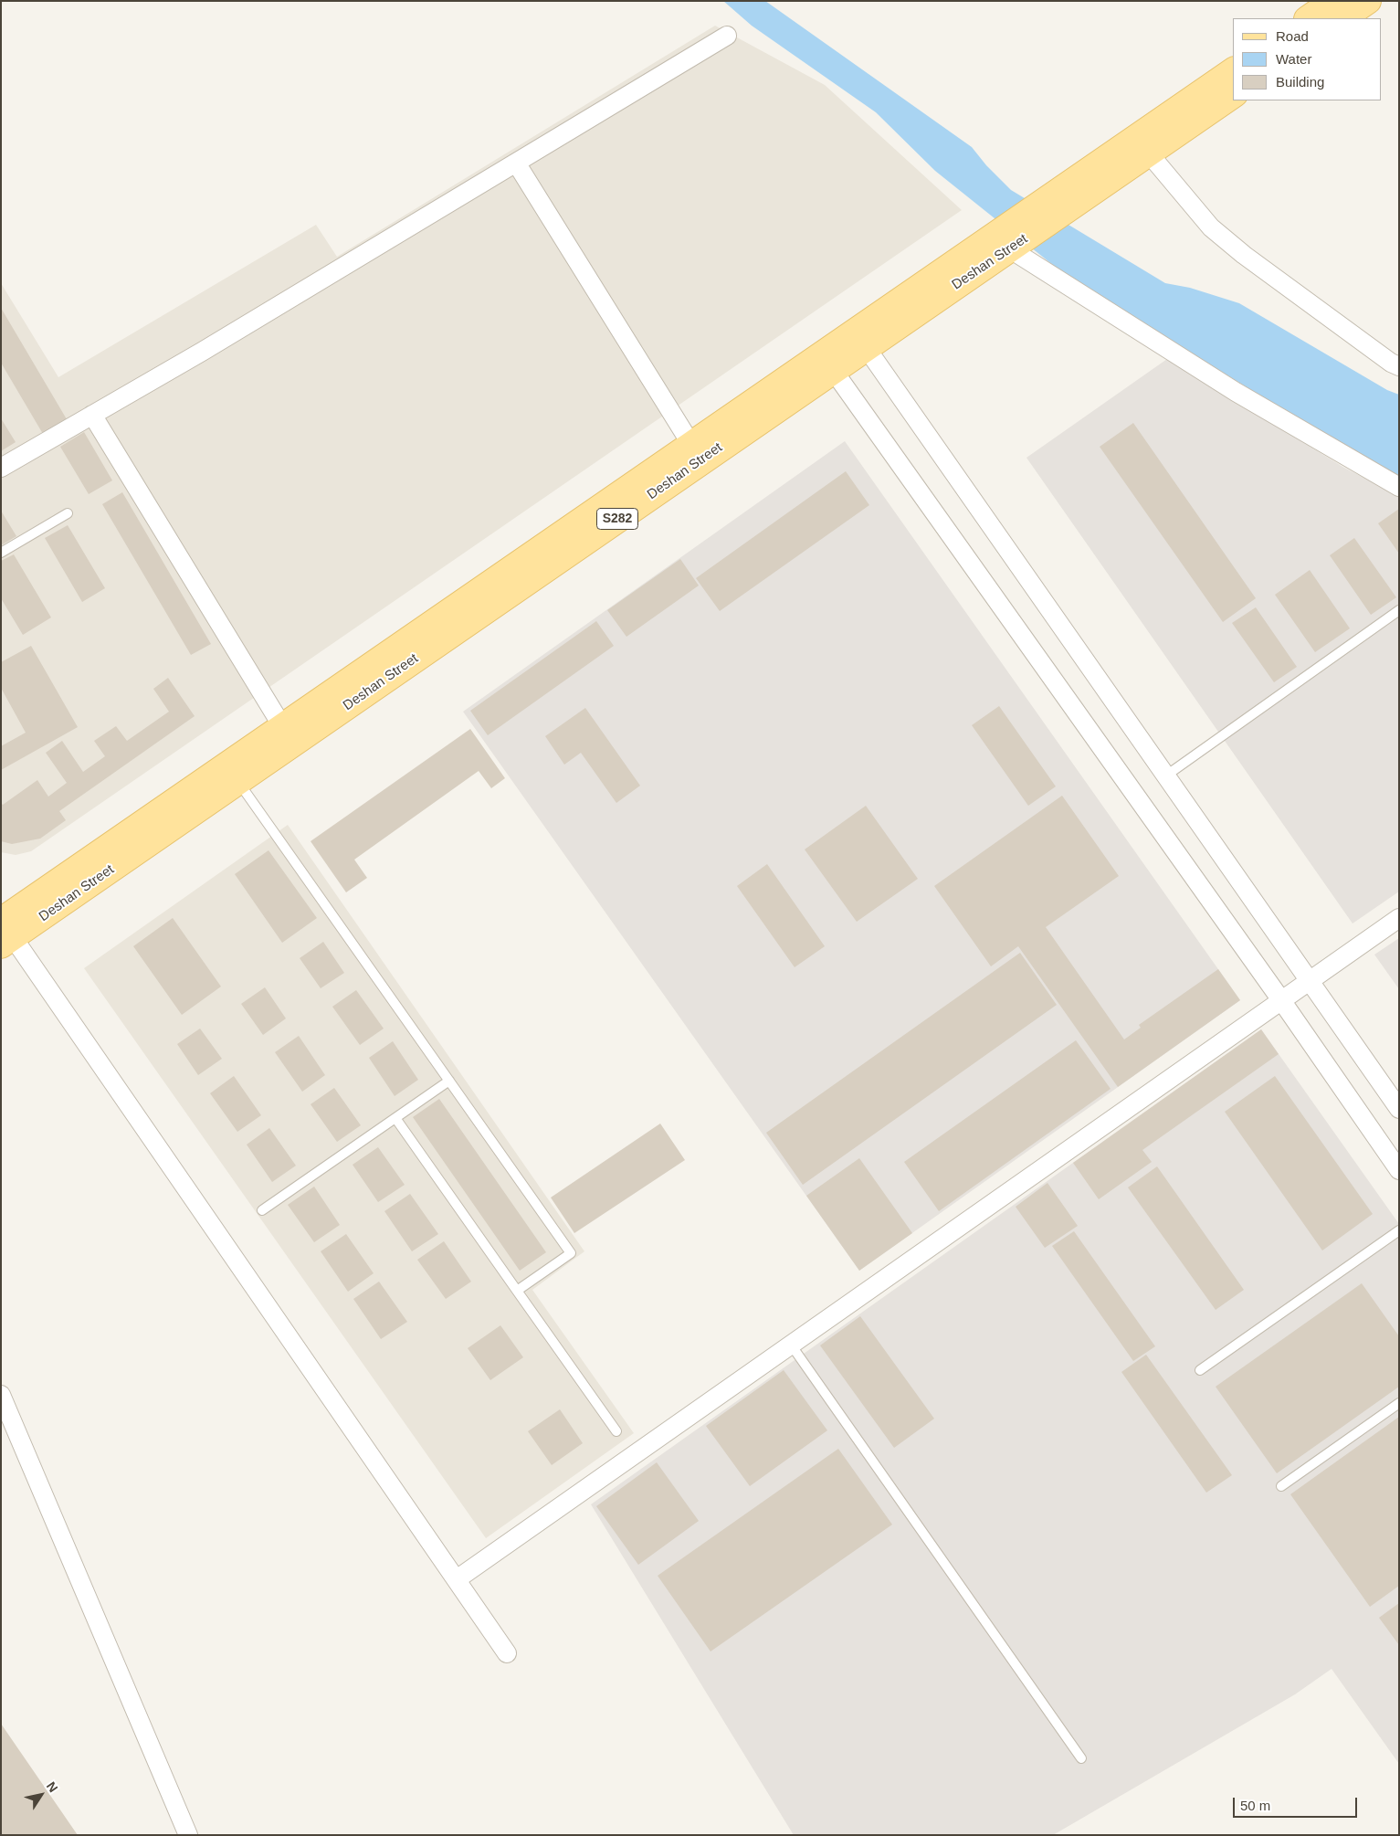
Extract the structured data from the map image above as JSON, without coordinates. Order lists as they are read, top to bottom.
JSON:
{
  "streets": {
    "main road": ["Deshan Street", "S282"]
  },
  "legend": ["Road", "Water", "Building"],
  "scale_bar": "50 m",
  "north": "top right"
}
